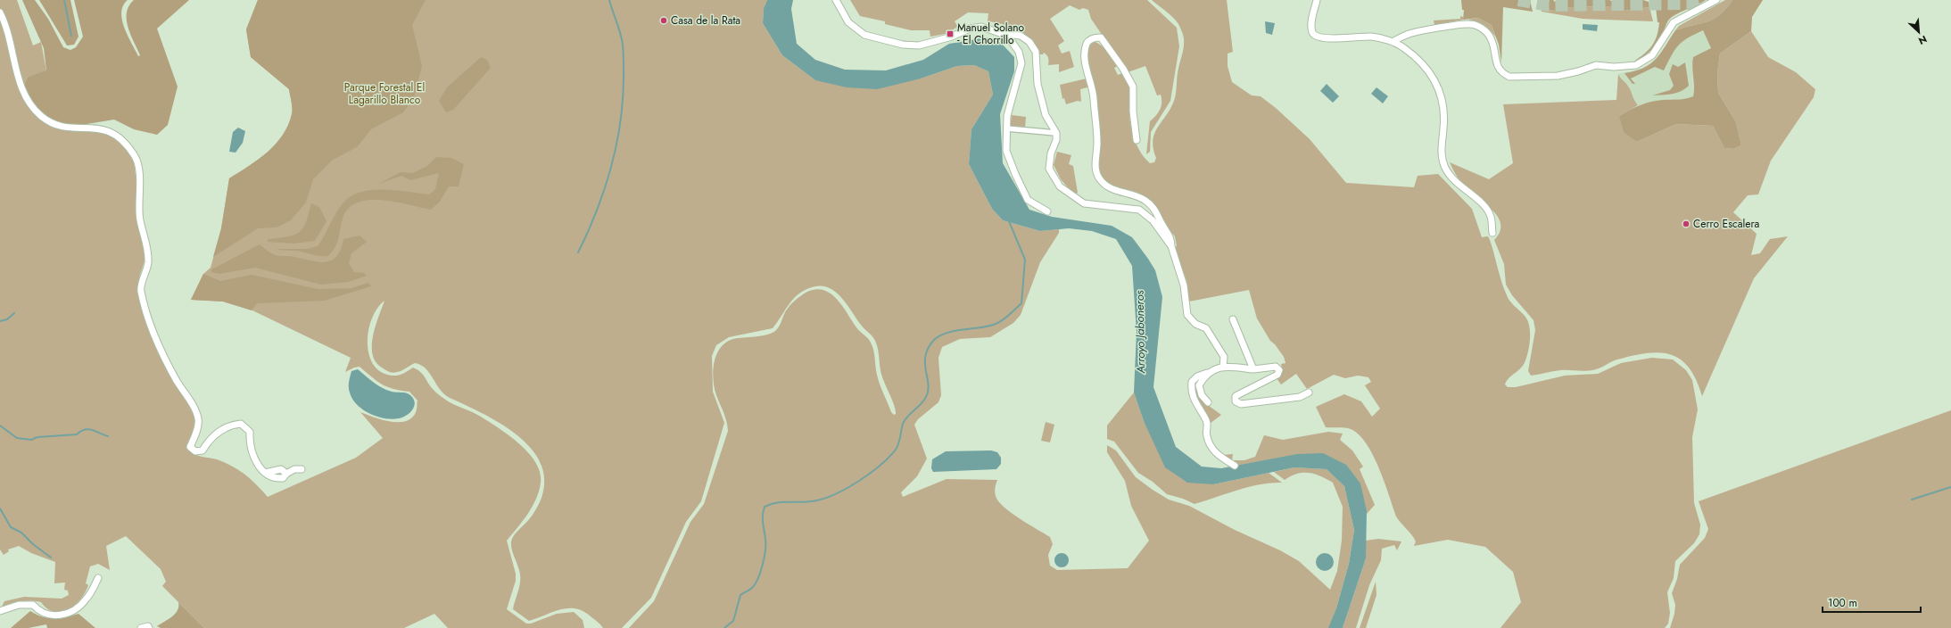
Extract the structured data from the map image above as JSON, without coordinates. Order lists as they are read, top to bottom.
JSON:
{
  "water": ["Arroyo Jaboneros"],
  "parks": ["Parque Forestal El Lagarillo Blanco"],
  "places": {
    "other": ["Casa de la Rata", "Cerro Escalera"],
    "transit": ["Manuel Solano - El Chorrillo"]
  },
  "scale_bar": "100 m",
  "north": "bottom right"
}
